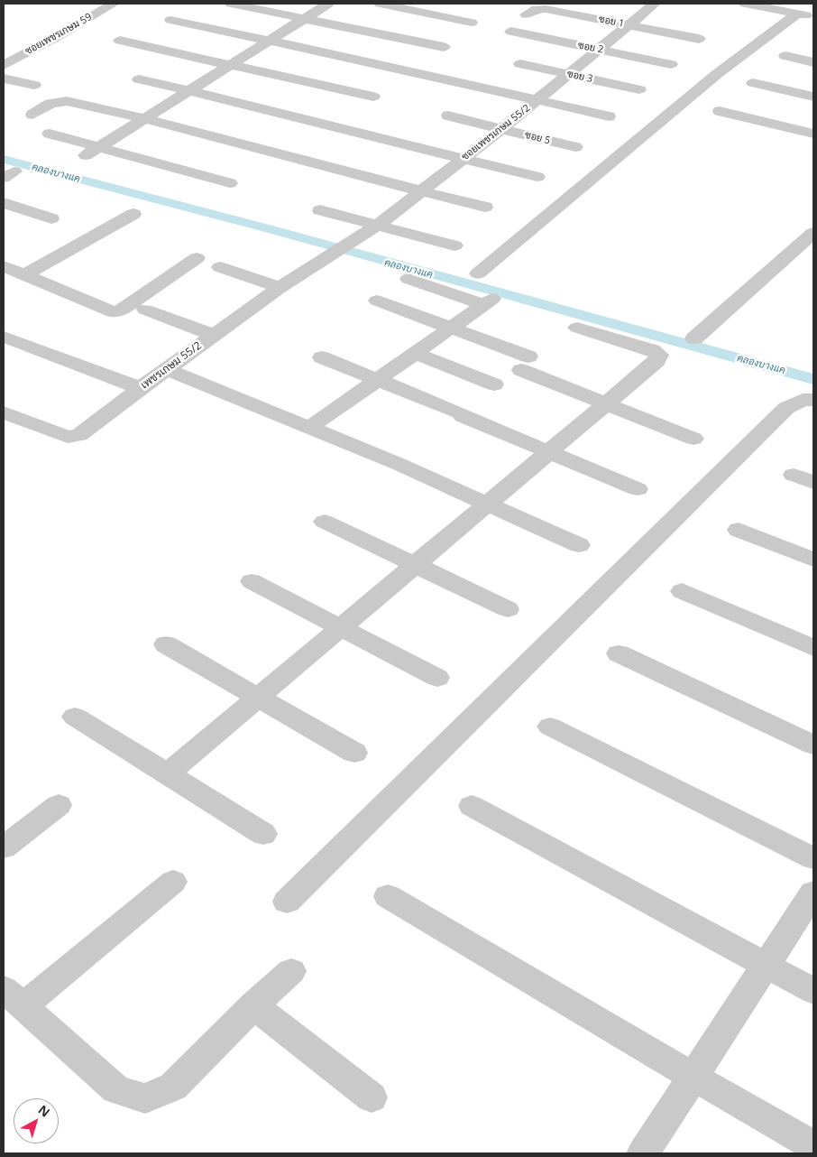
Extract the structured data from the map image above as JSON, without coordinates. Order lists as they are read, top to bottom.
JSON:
{
  "streets": {
    "street": [
      "ซอย 1",
      "ซอยเพชรเกษม 59",
      "ซอย 2",
      "ซอย 3",
      "ซอยเพชรเกษม 55/2",
      "ซอย 5",
      "เพชรเกษม 55/2"
    ]
  },
  "crossings": [
    ["ซอย 1", "ซอยเพชรเกษม 55/2"],
    ["ซอย 2", "ซอยเพชรเกษม 55/2"],
    ["ซอย 3", "ซอยเพชรเกษม 55/2"],
    ["ซอยเพชรเกษม 55/2", "ซอย 5"],
    ["ซอยเพชรเกษม 55/2", "เพชรเกษม 55/2"]
  ],
  "water": ["คลองบางแค"],
  "north": "top right"
}
